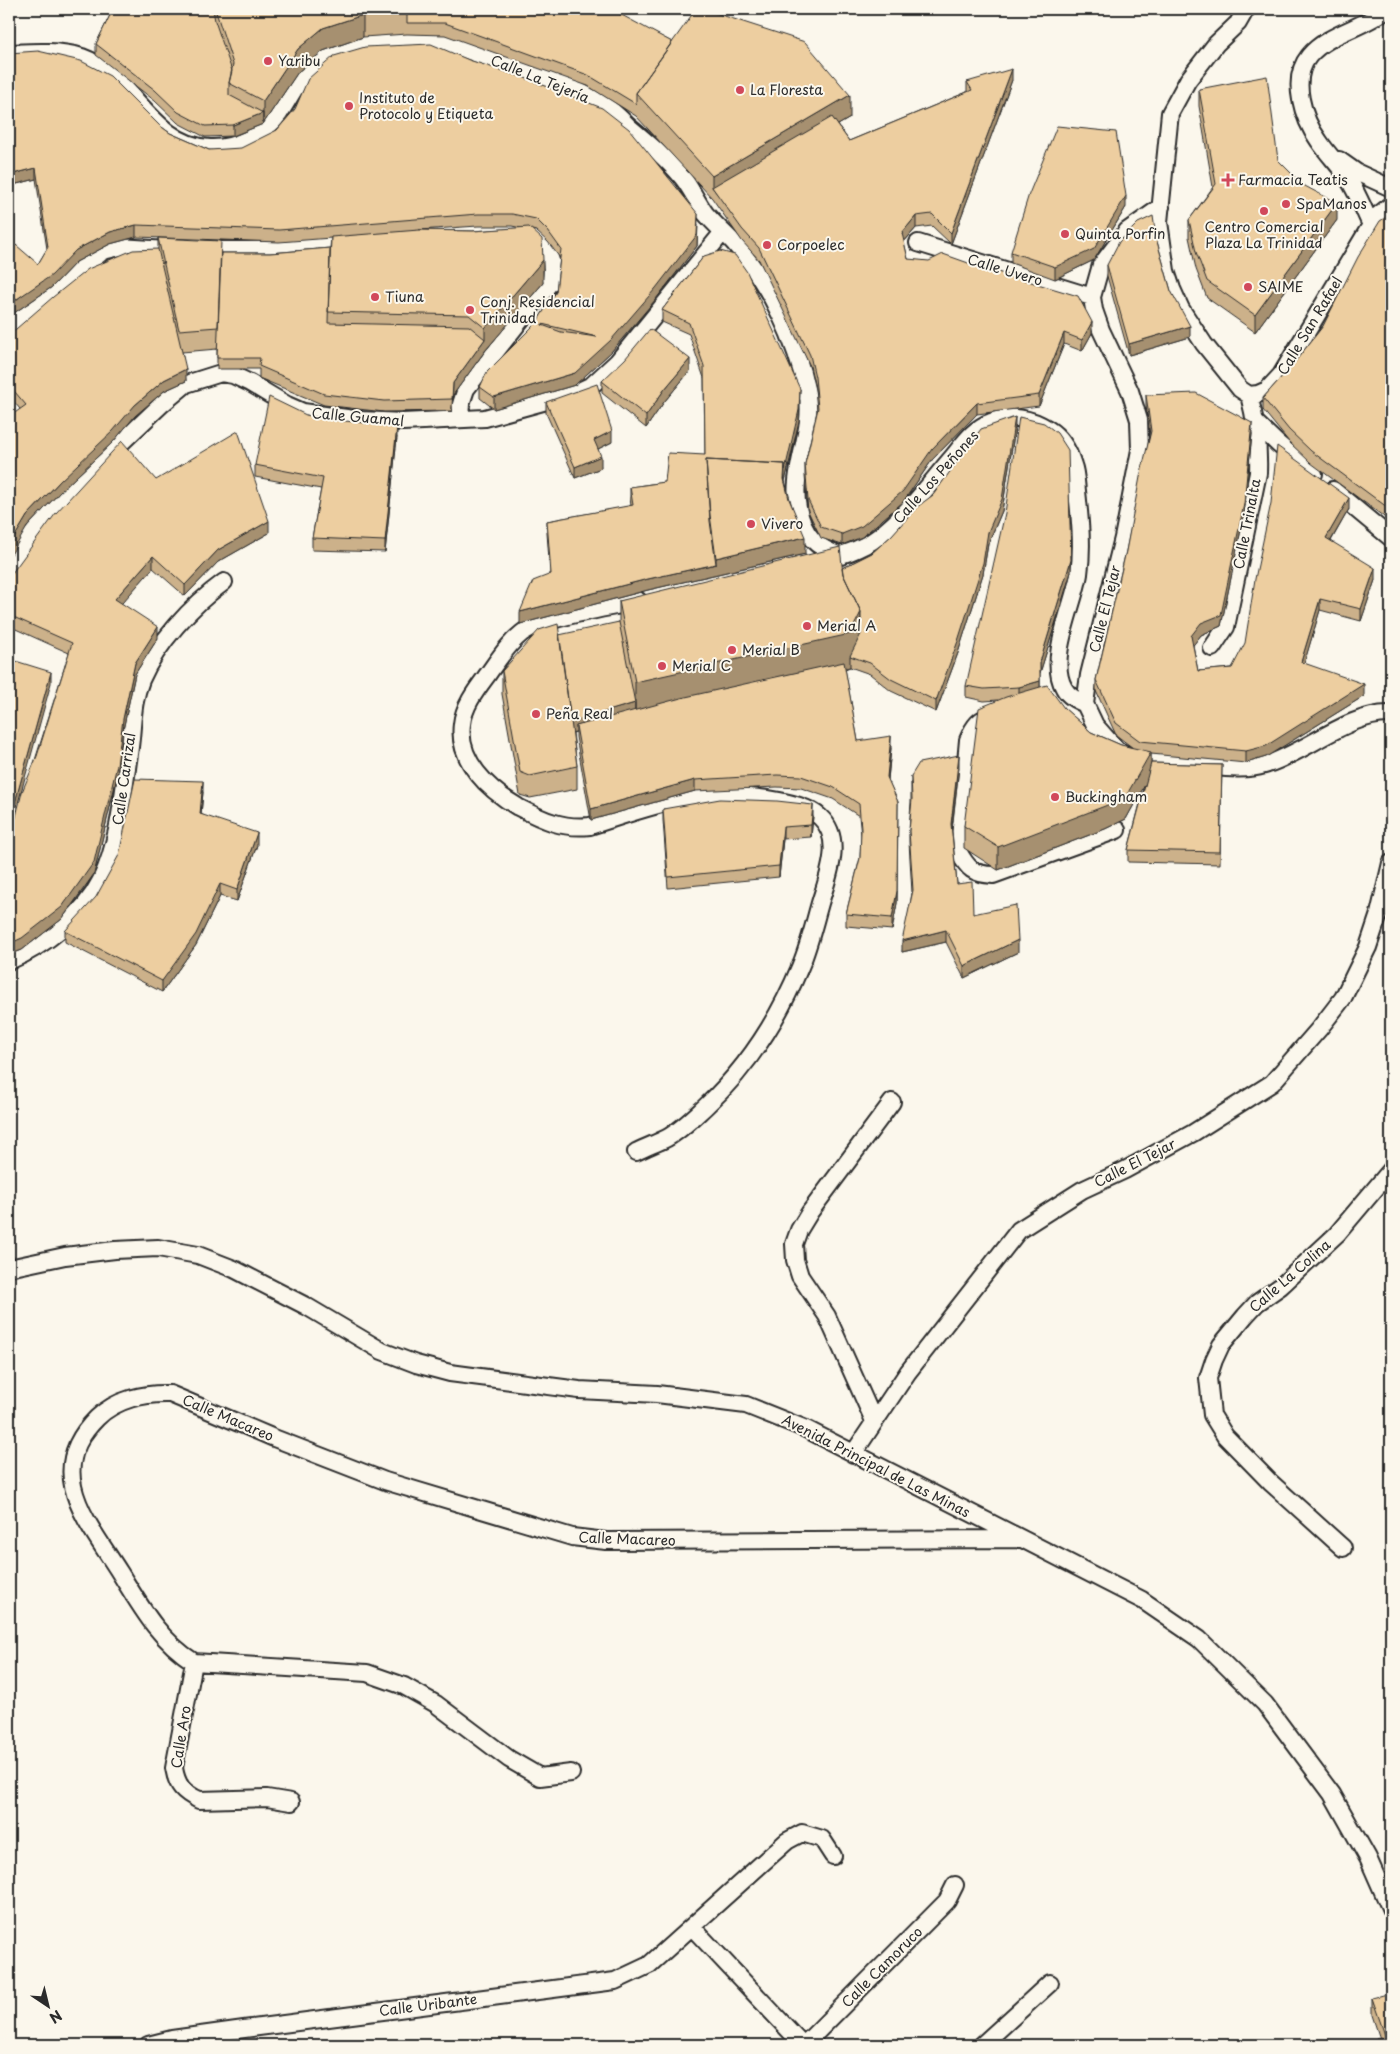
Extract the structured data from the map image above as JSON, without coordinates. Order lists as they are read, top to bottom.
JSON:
{
  "streets": {
    "street": [
      "Calle La Tejería",
      "Calle Uvero",
      "Calle San Rafael",
      "Calle Guamal",
      "Calle Los Peñones",
      "Calle Trinalta",
      "Calle El Tejar",
      "Calle Carrizal",
      "Calle La Colina",
      "Calle Macareo",
      "Avenida Principal de Las Minas",
      "Calle Aro",
      "Calle Camoruco",
      "Calle Uribante"
    ]
  },
  "crossings": [
    ["Calle La Tejería", "Calle Guamal"],
    ["Calle La Tejería", "Calle Los Peñones"],
    ["Calle Uvero", "Calle El Tejar"],
    ["Calle San Rafael", "Calle Trinalta"],
    ["Calle El Tejar", "Avenida Principal de Las Minas"],
    ["Calle Macareo", "Avenida Principal de Las Minas"],
    ["Calle Macareo", "Calle Aro"]
  ],
  "places": {
    "other": [
      "Yaribu",
      "La Floresta",
      "Instituto de Protocolo y Etiqueta",
      "SpaManos",
      "Centro Comercial Plaza La Trinidad",
      "Quinta Porfin",
      "Corpoelec",
      "SAIME",
      "Tiuna",
      "Conj. Residencial Trinidad",
      "Vivero",
      "Merial A",
      "Merial B",
      "Merial C",
      "Peña Real",
      "Buckingham"
    ],
    "health": ["Farmacia Teatis"]
  },
  "north": "bottom right"
}
